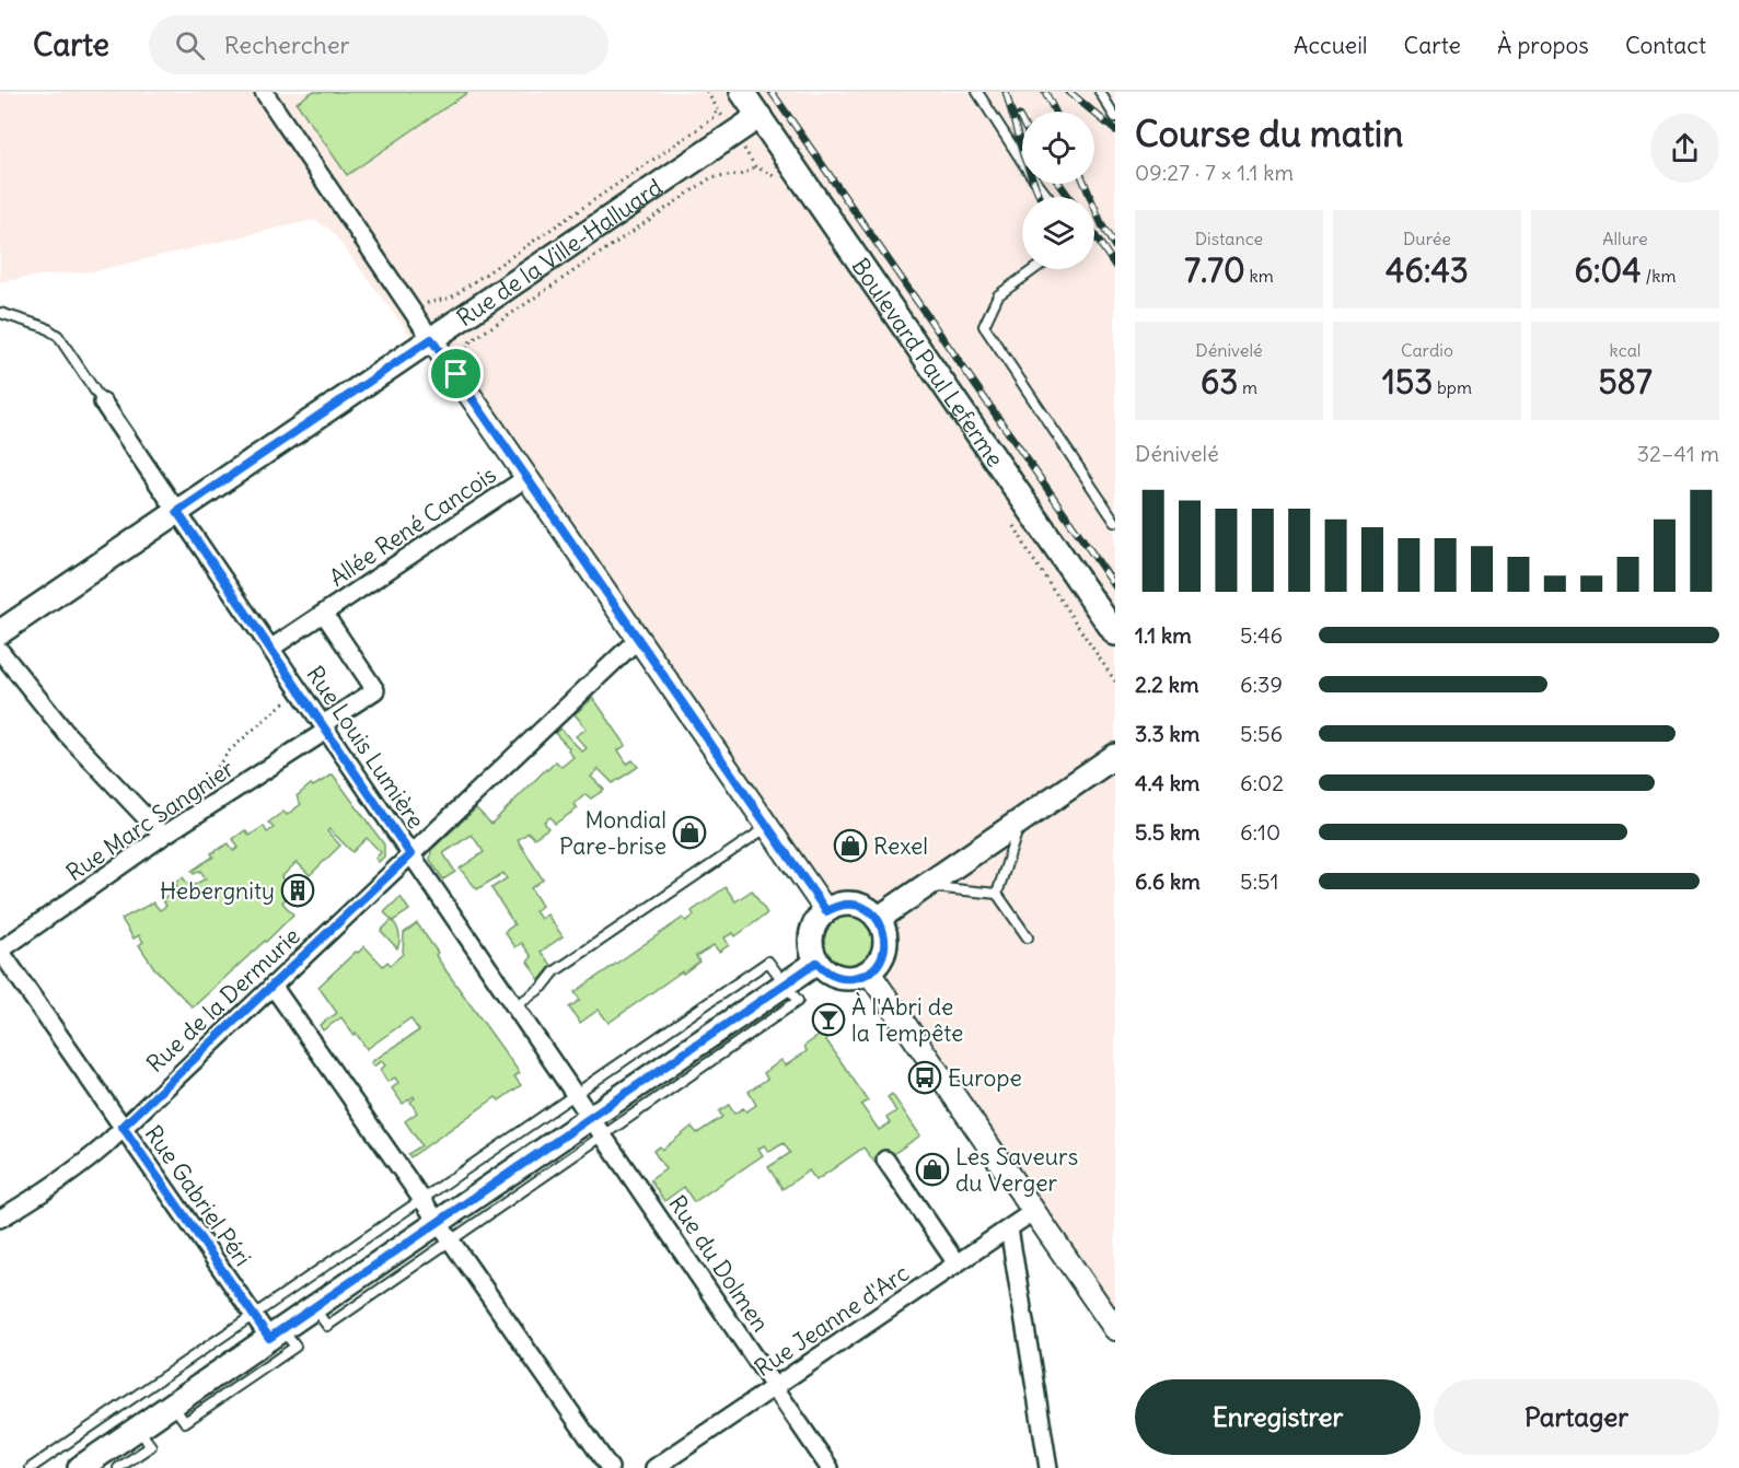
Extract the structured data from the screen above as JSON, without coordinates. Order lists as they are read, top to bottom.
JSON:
{
  "streets": {
    "main road": ["Rue de la Ville-Halluard", "Boulevard Paul Leferme"],
    "street": [
      "Allée René Cancois",
      "Rue Louis Lumière",
      "Rue Marc Sangnier",
      "Rue de la Dermurie",
      "Rue Gabriel Péri",
      "Rue du Dolmen",
      "Rue Jeanne d'Arc"
    ]
  },
  "crossings": [
    ["Rue de la Ville-Halluard", "Boulevard Paul Leferme"],
    ["Rue de la Ville-Halluard", "Rue Louis Lumière"],
    ["Allée René Cancois", "Rue Louis Lumière"],
    ["Allée René Cancois", "Rue Marc Sangnier"],
    ["Rue Louis Lumière", "Rue Marc Sangnier"],
    ["Rue Louis Lumière", "Rue de la Dermurie"],
    ["Rue Louis Lumière", "Rue du Dolmen"],
    ["Rue Marc Sangnier", "Rue Gabriel Péri"],
    ["Rue de la Dermurie", "Rue Gabriel Péri"],
    ["Rue du Dolmen", "Rue Jeanne d'Arc"]
  ],
  "places": {
    "shop": ["Mondial Pare-brise", "Rexel", "Les Saveurs du Verger"],
    "building": ["Hebergnity"],
    "bar": ["À l'Abri de la Tempête"],
    "bus stop": ["Europe"]
  },
  "page": {
    "header": "Carte",
    "search": "Rechercher",
    "nav": [
      "Accueil",
      "Carte",
      "À propos",
      "Contact"
    ],
    "heading": ["Course du matin", "09:27 · 7 × 1.1 km"],
    "stats": [
      ["Distance", "7.70 km"],
      ["Durée", "46:43"],
      ["Allure", "6:04 /km"],
      ["Dénivelé", "63 m"],
      ["Cardio", "153 bpm"],
      ["kcal", "587"]
    ],
    "chart": ["Dénivelé", "32–41 m"],
    "list": [
      {
        "name": "1.1 km",
        "note": "5:46"
      },
      {
        "name": "2.2 km",
        "note": "6:39"
      },
      {
        "name": "3.3 km",
        "note": "5:56"
      },
      {
        "name": "4.4 km",
        "note": "6:02"
      },
      {
        "name": "5.5 km",
        "note": "6:10"
      },
      {
        "name": "6.6 km",
        "note": "5:51"
      }
    ],
    "buttons": ["Enregistrer", "Partager"]
  }
}
